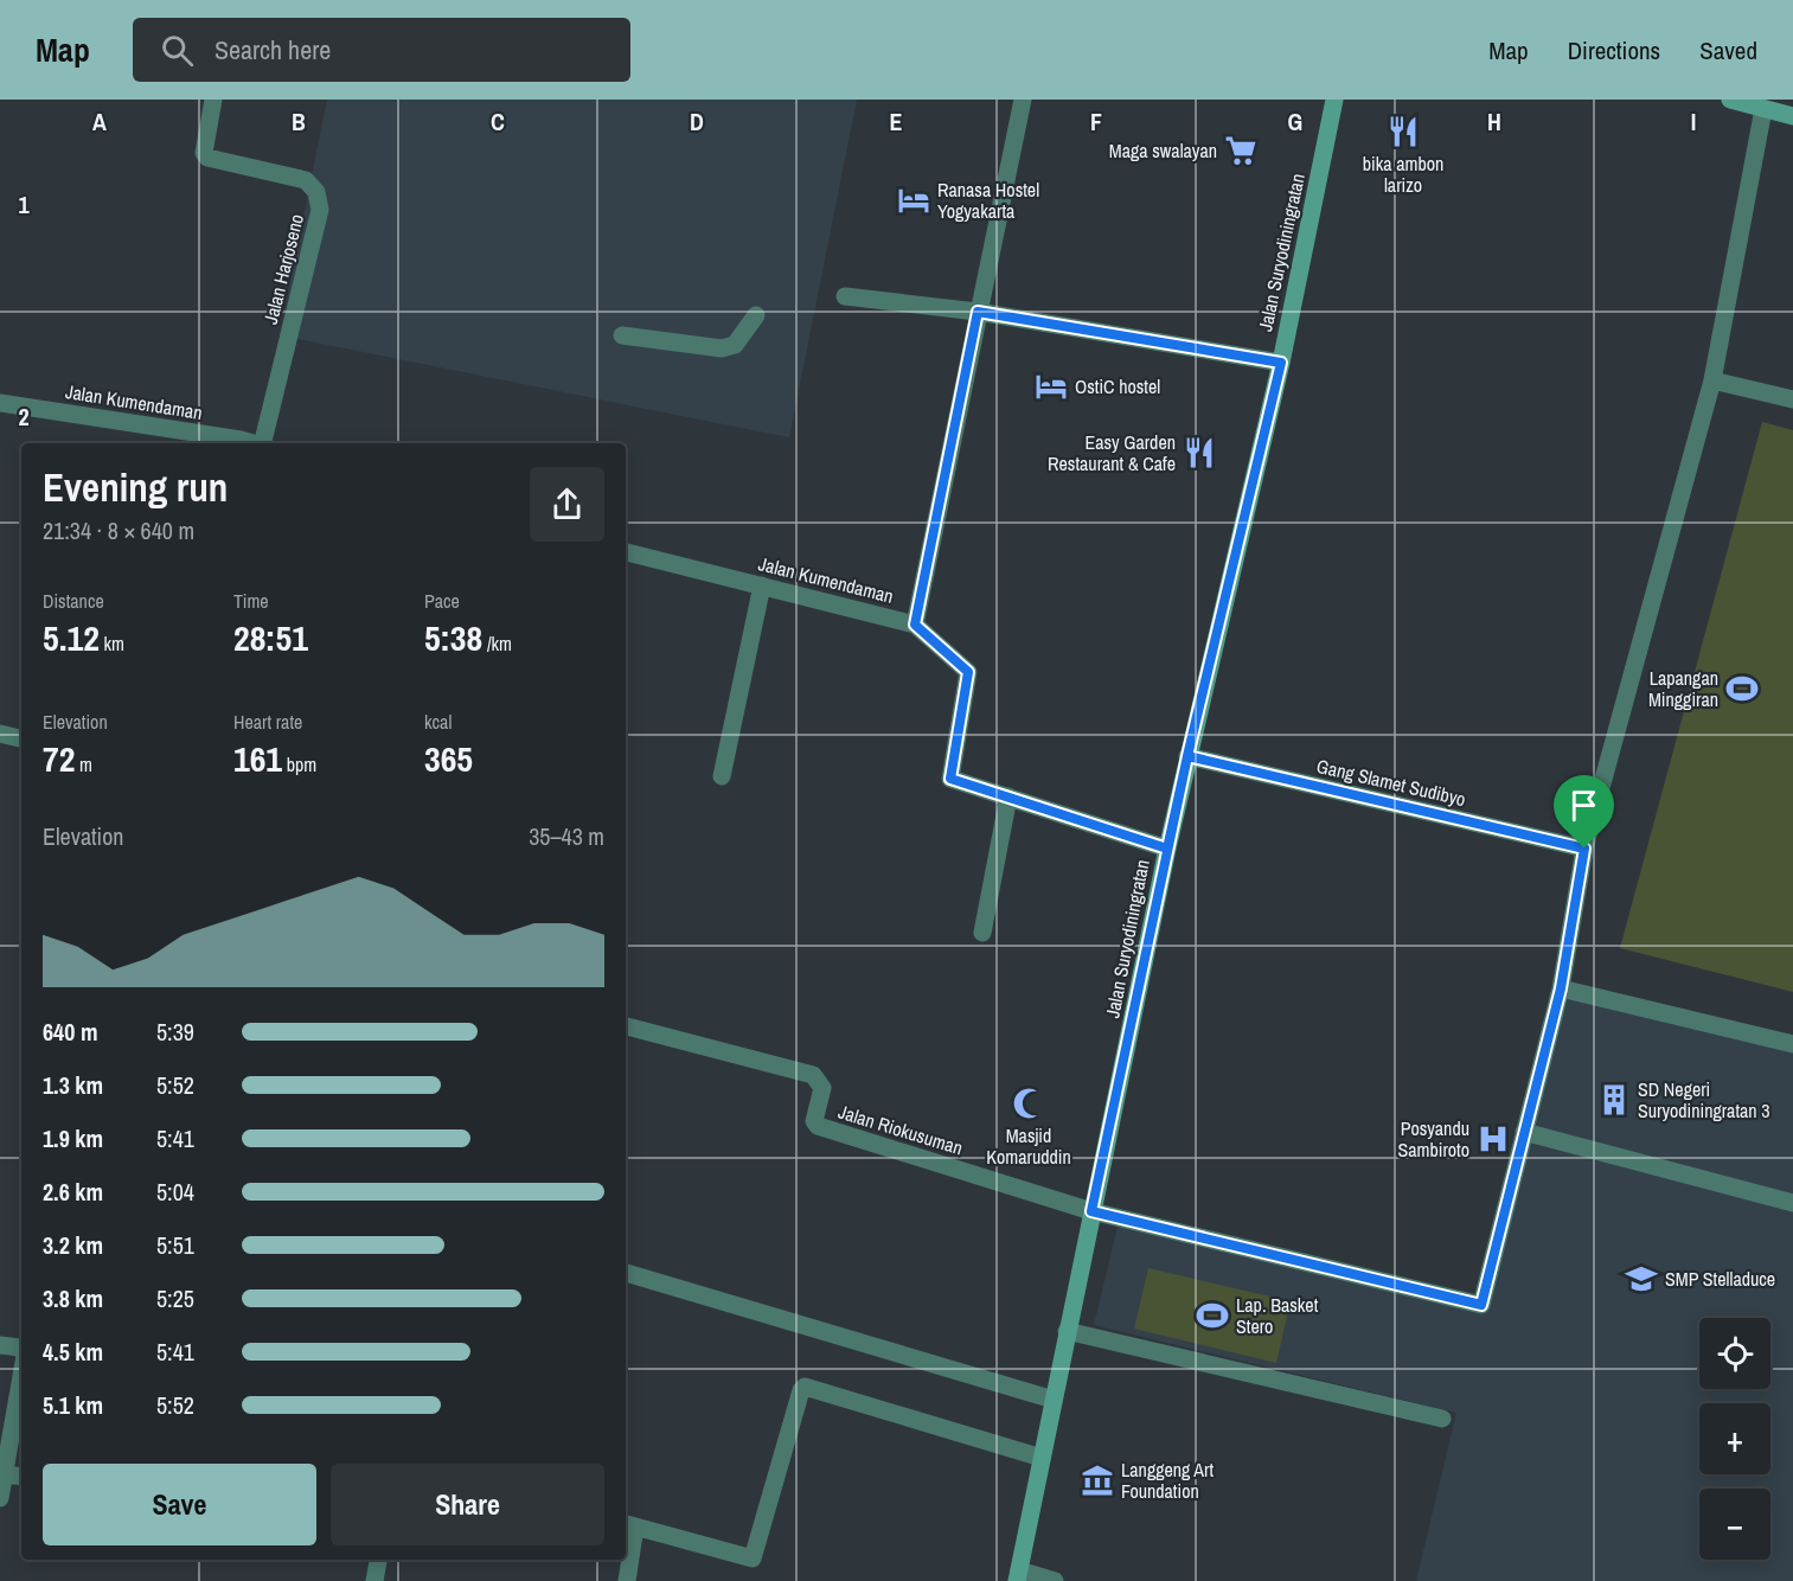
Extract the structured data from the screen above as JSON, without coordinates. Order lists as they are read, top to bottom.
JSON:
{
  "streets": {
    "street": [
      "Jalan Suryodiningratan",
      "Jalan Harjoseno",
      "Jalan Kumendaman",
      "Gang Slamet Sudibyo",
      "Jalan Riokusuman"
    ]
  },
  "crossings": [
    ["Jalan Suryodiningratan", "Jalan Kumendaman"],
    ["Jalan Suryodiningratan", "Gang Slamet Sudibyo"],
    ["Jalan Suryodiningratan", "Jalan Riokusuman"]
  ],
  "places": {
    "restaurant": ["bika ambon larizo", "Easy Garden Restaurant & Cafe"],
    "supermarket": ["Maga swalayan"],
    "hotel": ["Ranasa Hostel Yogyakarta", "OstiC hostel"],
    "sports": ["Lapangan Minggiran", "Lap. Basket Stero"],
    "building": ["SD Negeri Suryodiningratan 3"],
    "mosque": ["Masjid Komaruddin"],
    "hospital": ["Posyandu Sambiroto"],
    "school or university": ["SMP Stelladuce"],
    "museum": ["Langgeng Art Foundation"]
  },
  "page": {
    "header": "Map",
    "search": "Search here",
    "nav": ["Map", "Directions", "Saved"],
    "heading": ["Evening run", "21:34 · 8 × 640 m"],
    "stats": [
      ["Distance", "5.12 km"],
      ["Time", "28:51"],
      ["Pace", "5:38 /km"],
      ["Elevation", "72 m"],
      ["Heart rate", "161 bpm"],
      ["kcal", "365"]
    ],
    "chart": ["Elevation", "35–43 m"],
    "list": [
      {
        "name": "640 m",
        "note": "5:39"
      },
      {
        "name": "1.3 km",
        "note": "5:52"
      },
      {
        "name": "1.9 km",
        "note": "5:41"
      },
      {
        "name": "2.6 km",
        "note": "5:04"
      },
      {
        "name": "3.2 km",
        "note": "5:51"
      },
      {
        "name": "3.8 km",
        "note": "5:25"
      },
      {
        "name": "4.5 km",
        "note": "5:41"
      },
      {
        "name": "5.1 km",
        "note": "5:52"
      }
    ],
    "map_buttons": ["+", "−"],
    "buttons": ["Save", "Share"]
  },
  "grid": {
    "columns": [
      "A",
      "B",
      "C",
      "D",
      "E",
      "F",
      "G",
      "H",
      "I"
    ],
    "rows": ["1", "2"]
  }
}
